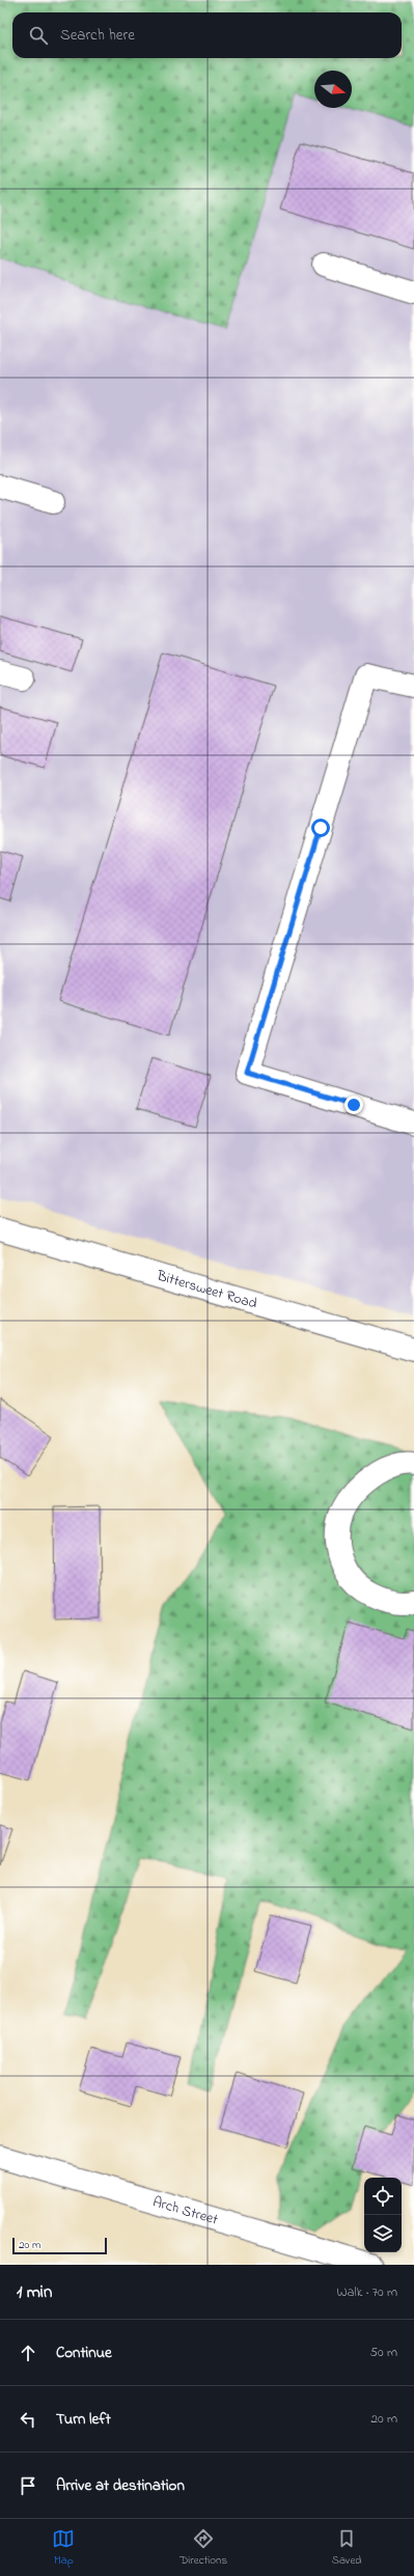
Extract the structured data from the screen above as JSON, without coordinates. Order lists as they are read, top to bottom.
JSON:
{
  "streets": {
    "street": ["Bittersweet Road", "Arch Street"]
  },
  "scale_bar": "20 m",
  "north": "right",
  "page": {
    "search": "Search here",
    "scale": "20 m",
    "heading": ["1 min", "Walk · 70 m"],
    "list": [
      ["Continue", "50 m"],
      ["Turn left", "20 m"],
      "Arrive at destination"
    ],
    "nav": ["Map", "Directions", "Saved"]
  }
}
